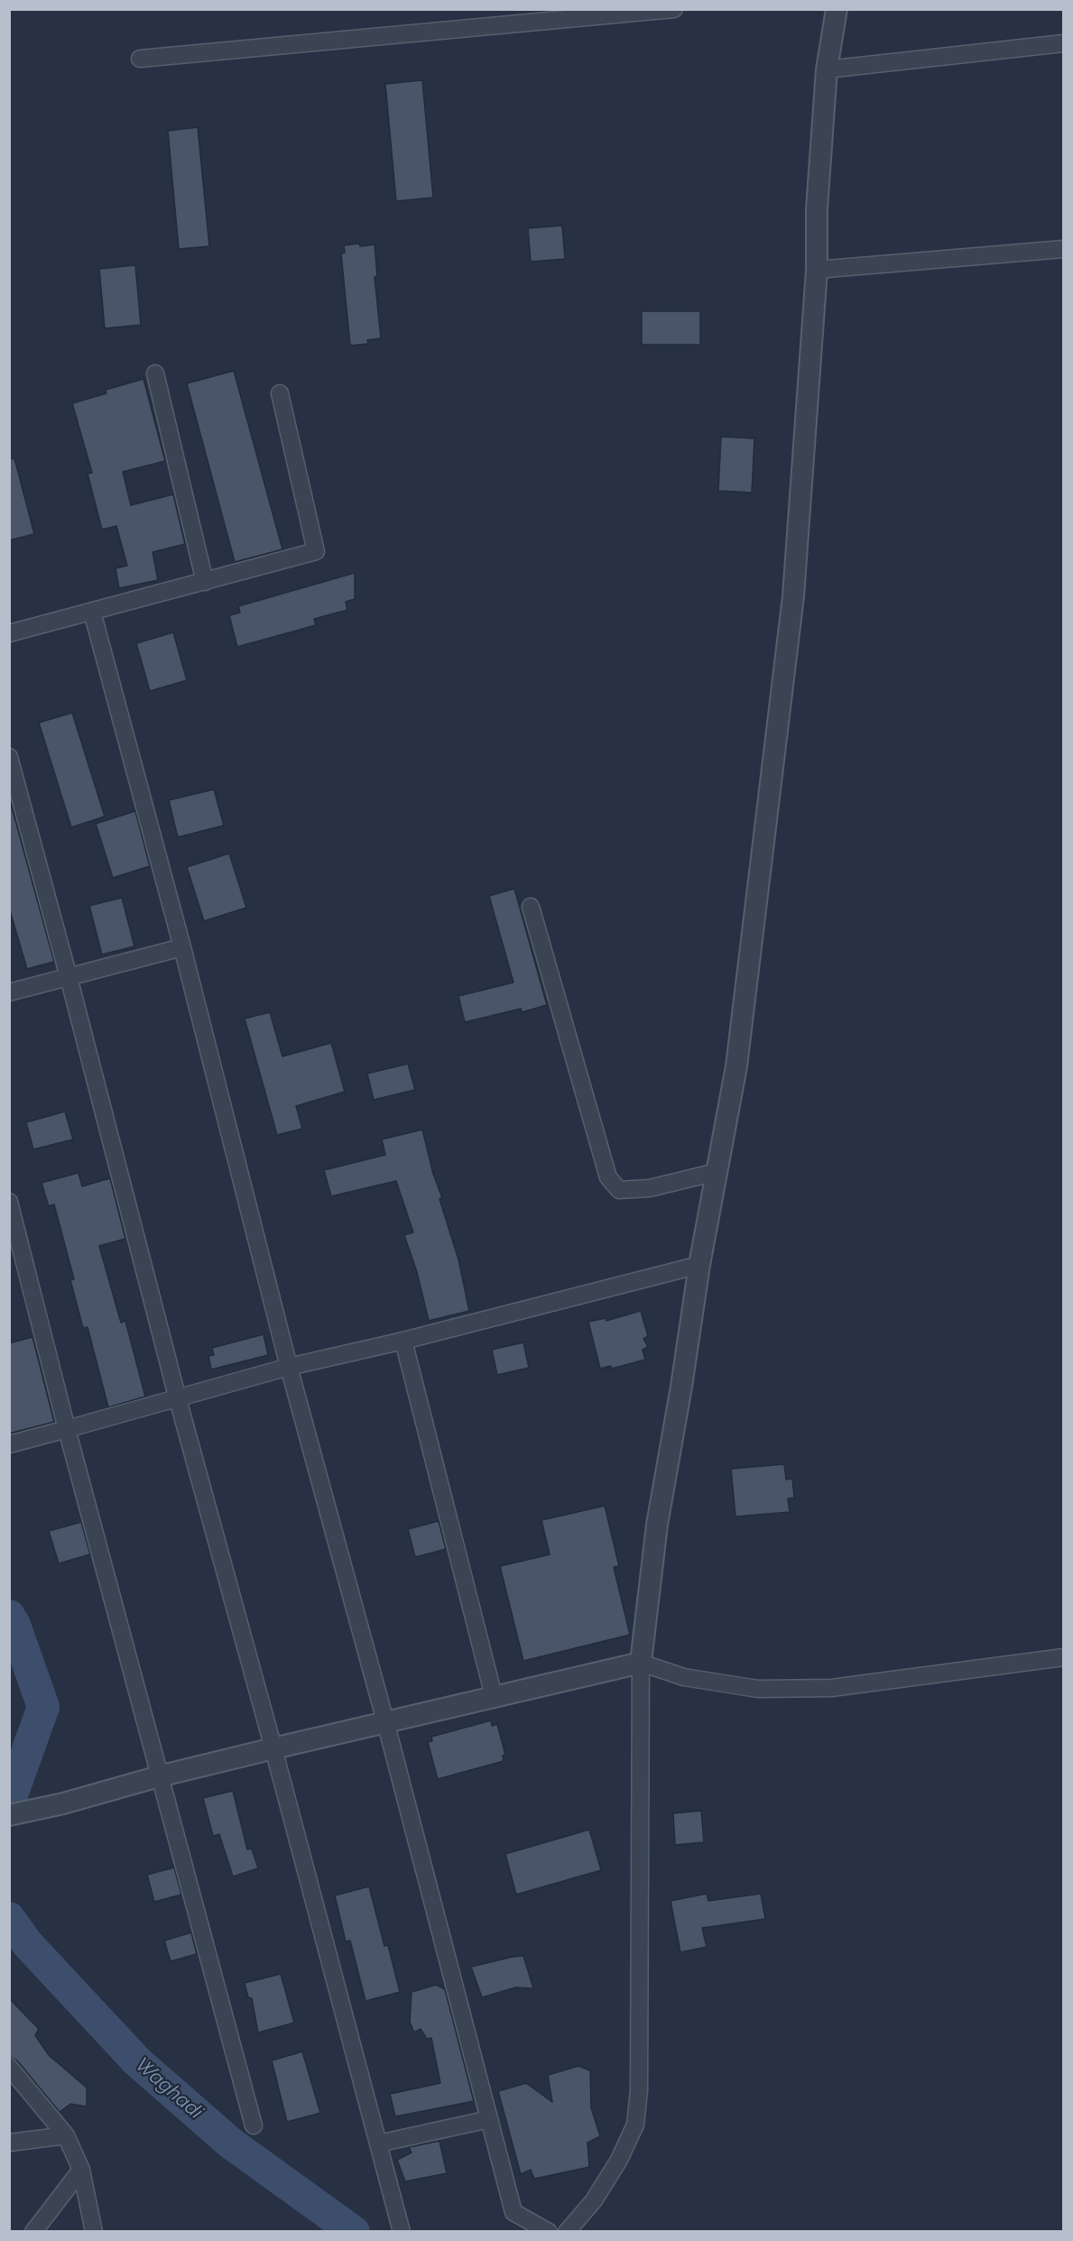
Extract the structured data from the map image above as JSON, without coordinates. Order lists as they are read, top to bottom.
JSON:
{
  "water": ["Waghadi"]
}
